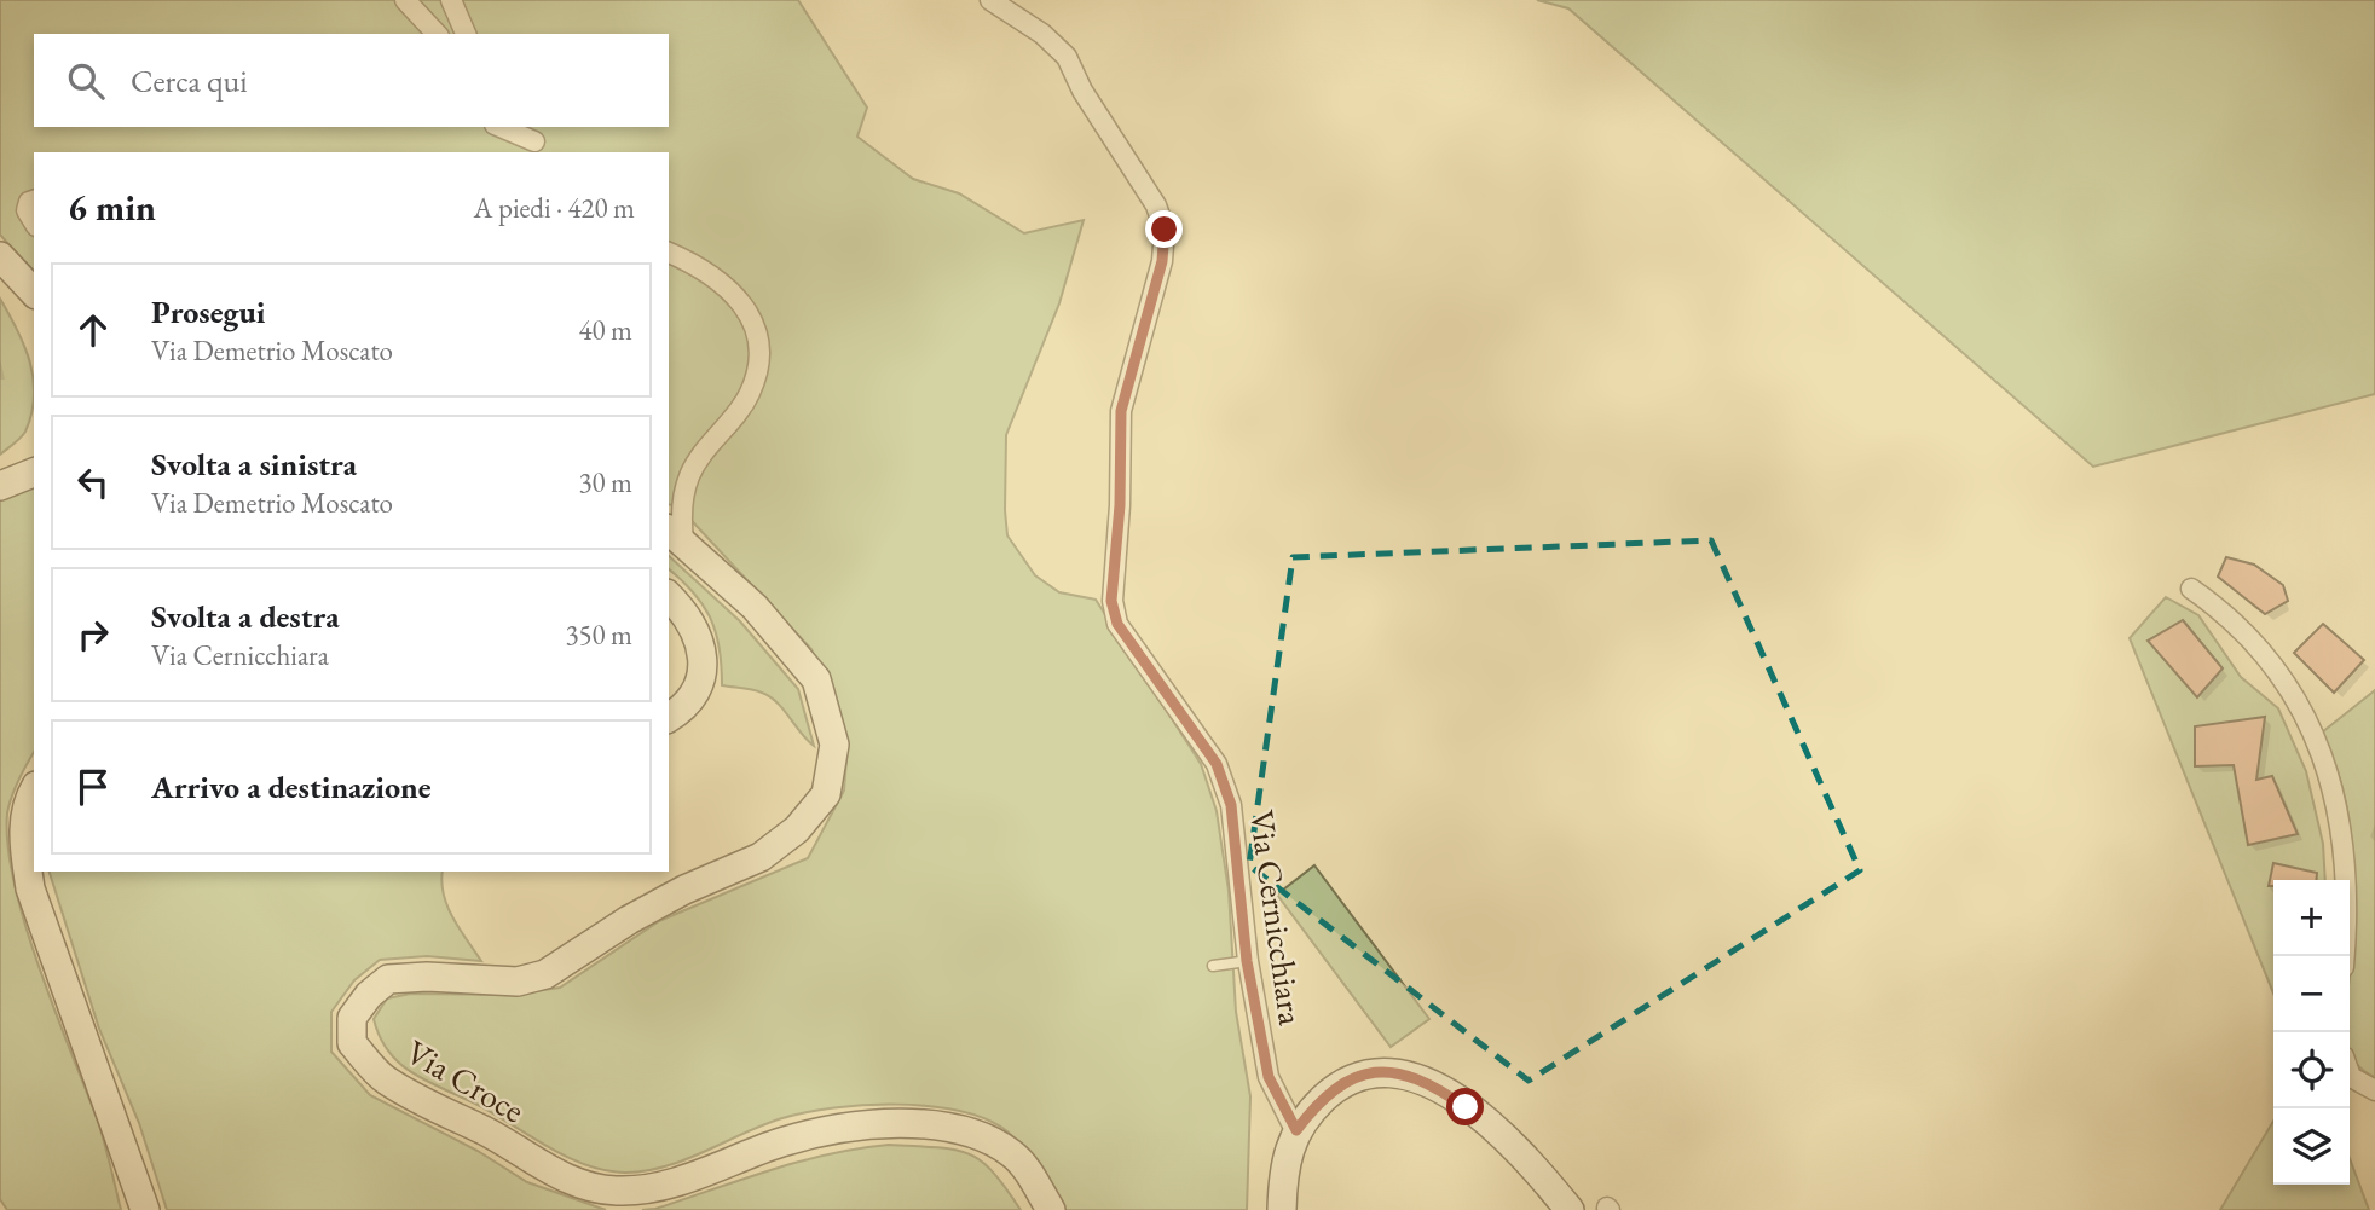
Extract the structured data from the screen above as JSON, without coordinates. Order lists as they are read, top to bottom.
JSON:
{
  "streets": {
    "street": ["Via Cernicchiara", "Via Croce"]
  },
  "page": {
    "search": "Cerca qui",
    "heading": ["6 min", "A piedi · 420 m"],
    "list": [
      ["Prosegui", "Via Demetrio Moscato", "40 m"],
      ["Svolta a sinistra", "Via Demetrio Moscato", "30 m"],
      ["Svolta a destra", "Via Cernicchiara", "350 m"],
      "Arrivo a destinazione"
    ],
    "map_buttons": ["+", "−"]
  }
}
